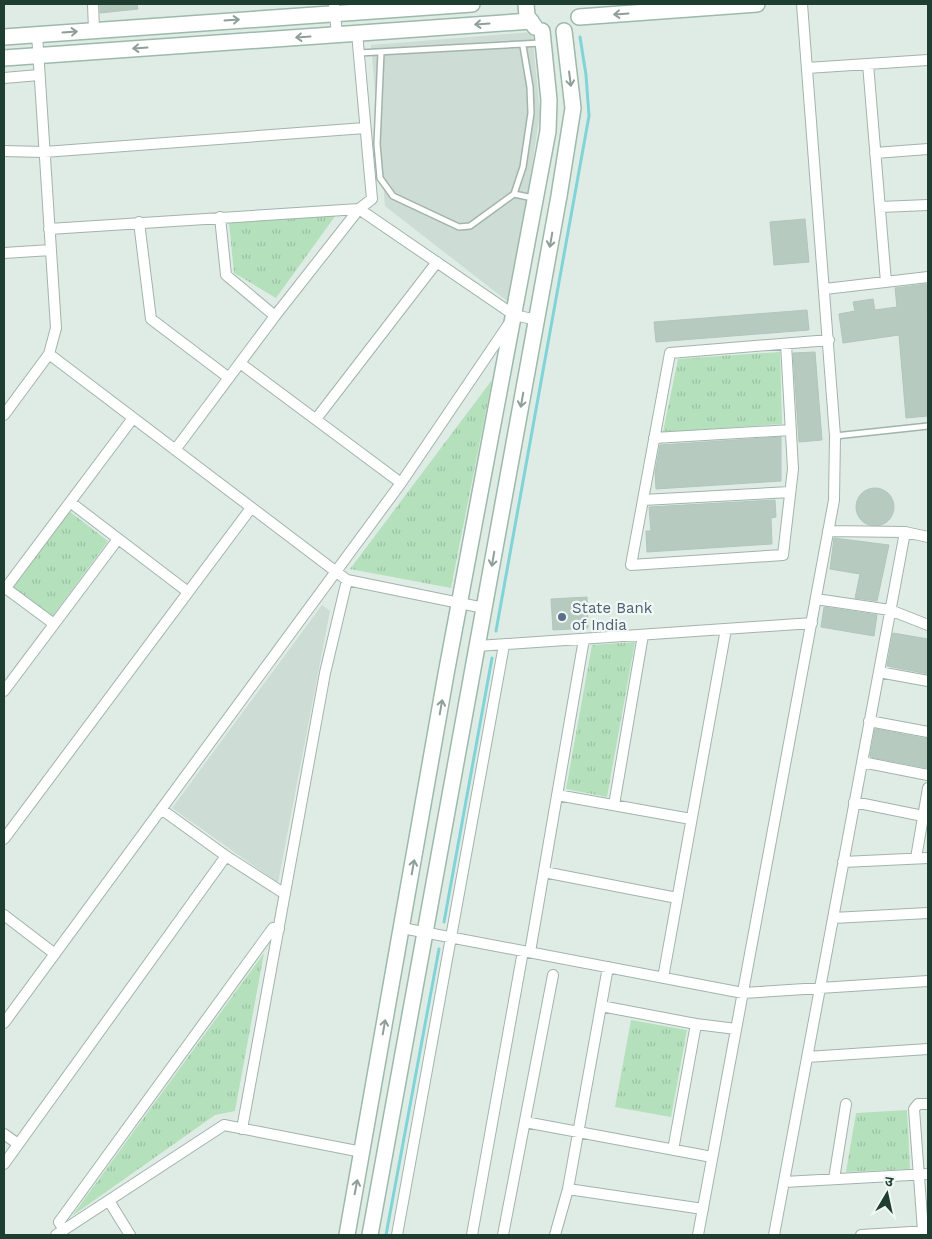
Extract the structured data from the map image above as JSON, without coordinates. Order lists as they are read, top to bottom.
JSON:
{
  "places": ["State Bank of India"],
  "north": "top"
}
